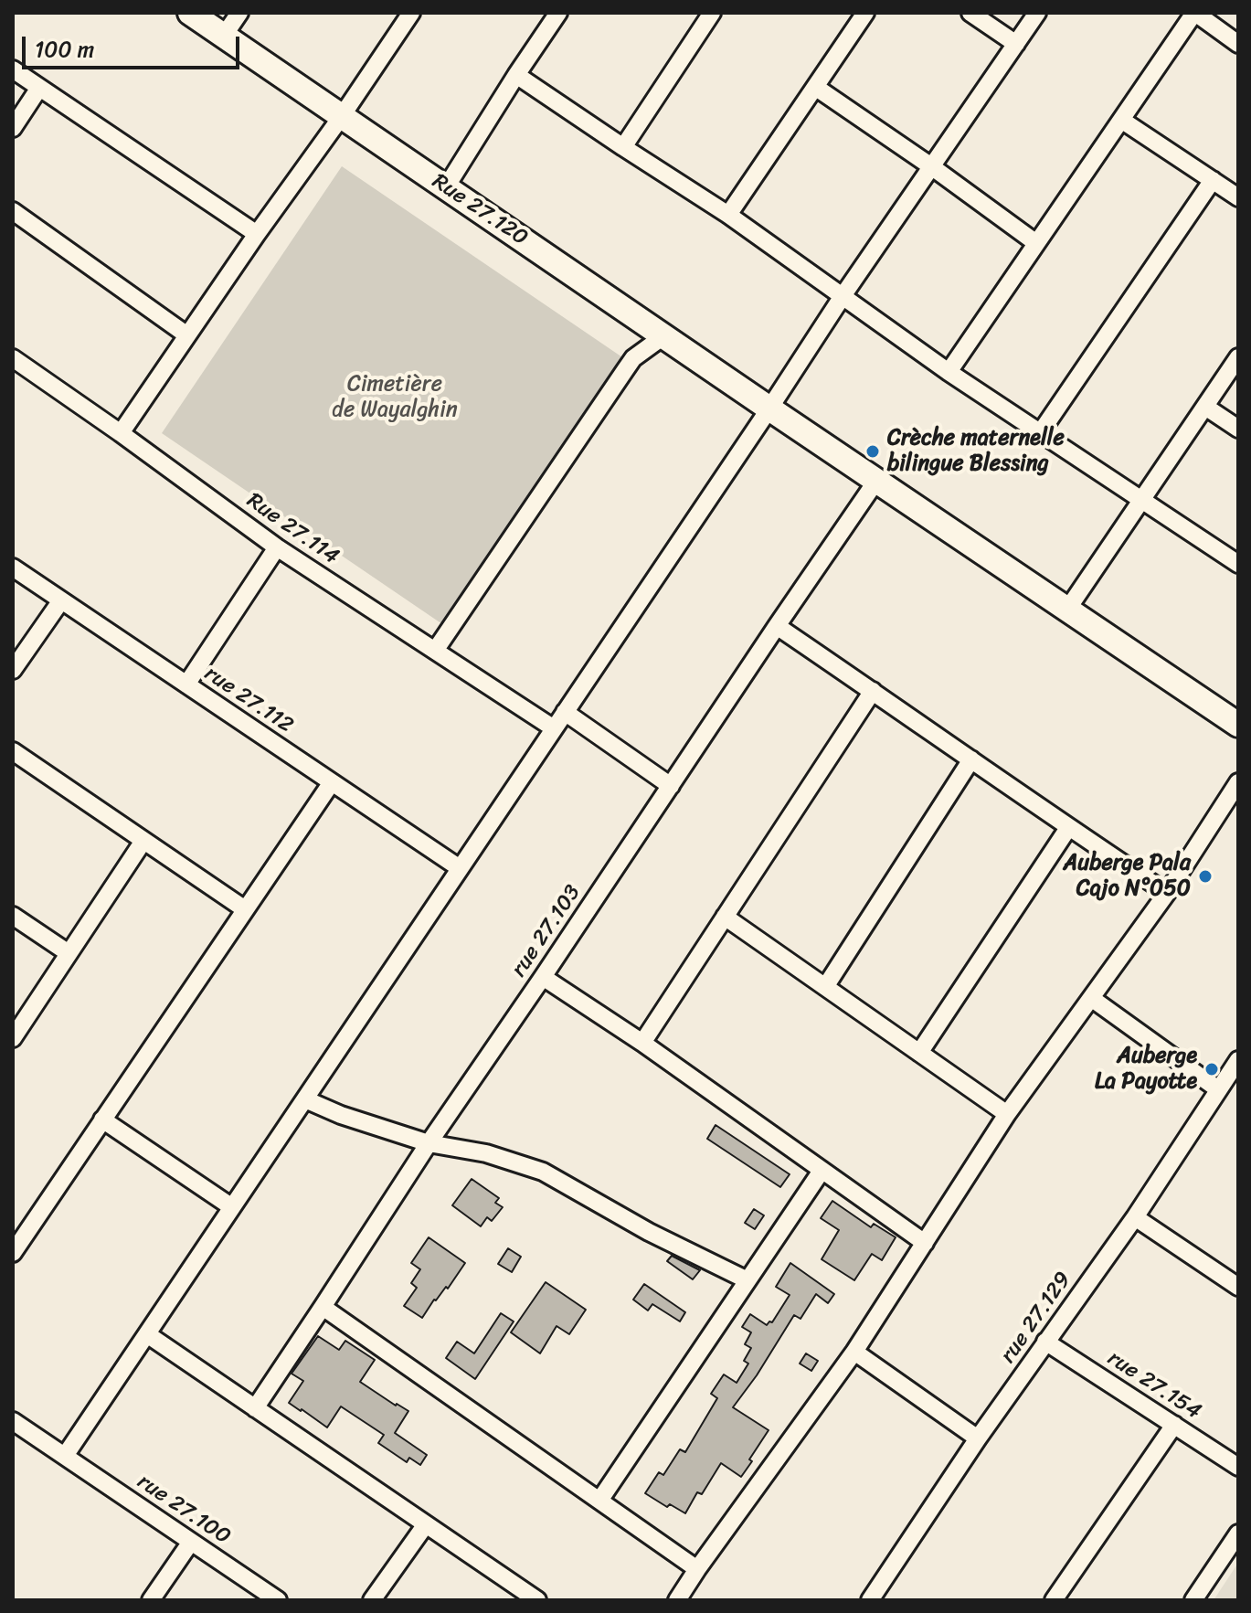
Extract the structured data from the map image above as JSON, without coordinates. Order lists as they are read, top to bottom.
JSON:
{
  "streets": {
    "street": [
      "Rue 27.120",
      "Rue 27.114",
      "rue 27.112",
      "rue 27.103",
      "rue 27.129",
      "rue 27.154",
      "rue 27.100"
    ]
  },
  "crossings": [
    ["Rue 27.120", "rue 27.103"],
    ["rue 27.129", "rue 27.154"]
  ],
  "parks": ["Cimetière de Wayalghin"],
  "places": ["Crèche maternelle bilingue Blessing", "Auberge Pala Cajo N°050", "Auberge La Payotte"],
  "scale_bar": "100 m"
}
